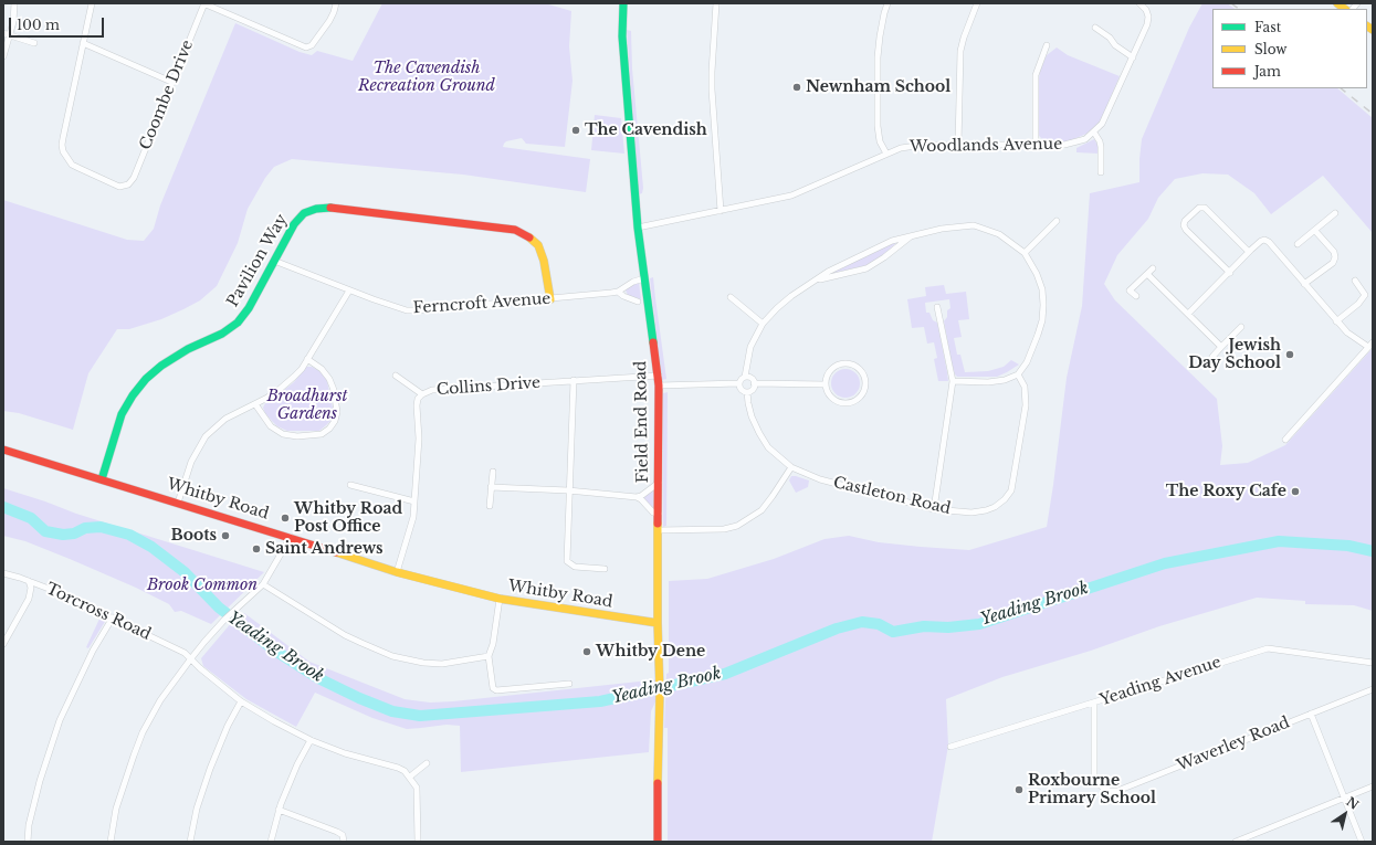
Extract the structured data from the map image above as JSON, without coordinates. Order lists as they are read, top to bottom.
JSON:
{
  "streets": {
    "street": [
      "Coombe Drive",
      "Woodlands Avenue",
      "Pavilion Way",
      "Ferncroft Avenue",
      "Collins Drive",
      "Field End Road",
      "Castleton Road",
      "Whitby Road",
      "Torcross Road",
      "Yeading Avenue",
      "Waverley Road"
    ]
  },
  "crossings": [
    ["Woodlands Avenue", "Field End Road"],
    ["Pavilion Way", "Ferncroft Avenue"],
    ["Pavilion Way", "Whitby Road"],
    ["Ferncroft Avenue", "Field End Road"],
    ["Collins Drive", "Field End Road"],
    ["Collins Drive", "Whitby Road"],
    ["Field End Road", "Whitby Road"],
    ["Yeading Avenue", "Waverley Road"]
  ],
  "water": ["Yeading Brook"],
  "parks": ["The Cavendish Recreation Ground", "Broadhurst Gardens", "Brook Common"],
  "places": [
    "Newnham School",
    "The Cavendish",
    "Jewish Day School",
    "The Roxy Cafe",
    "Whitby Road Post Office",
    "Boots",
    "Saint Andrews",
    "Whitby Dene",
    "Roxbourne Primary School"
  ],
  "legend": ["Fast", "Slow", "Jam"],
  "scale_bar": "100 m",
  "north": "top right"
}
